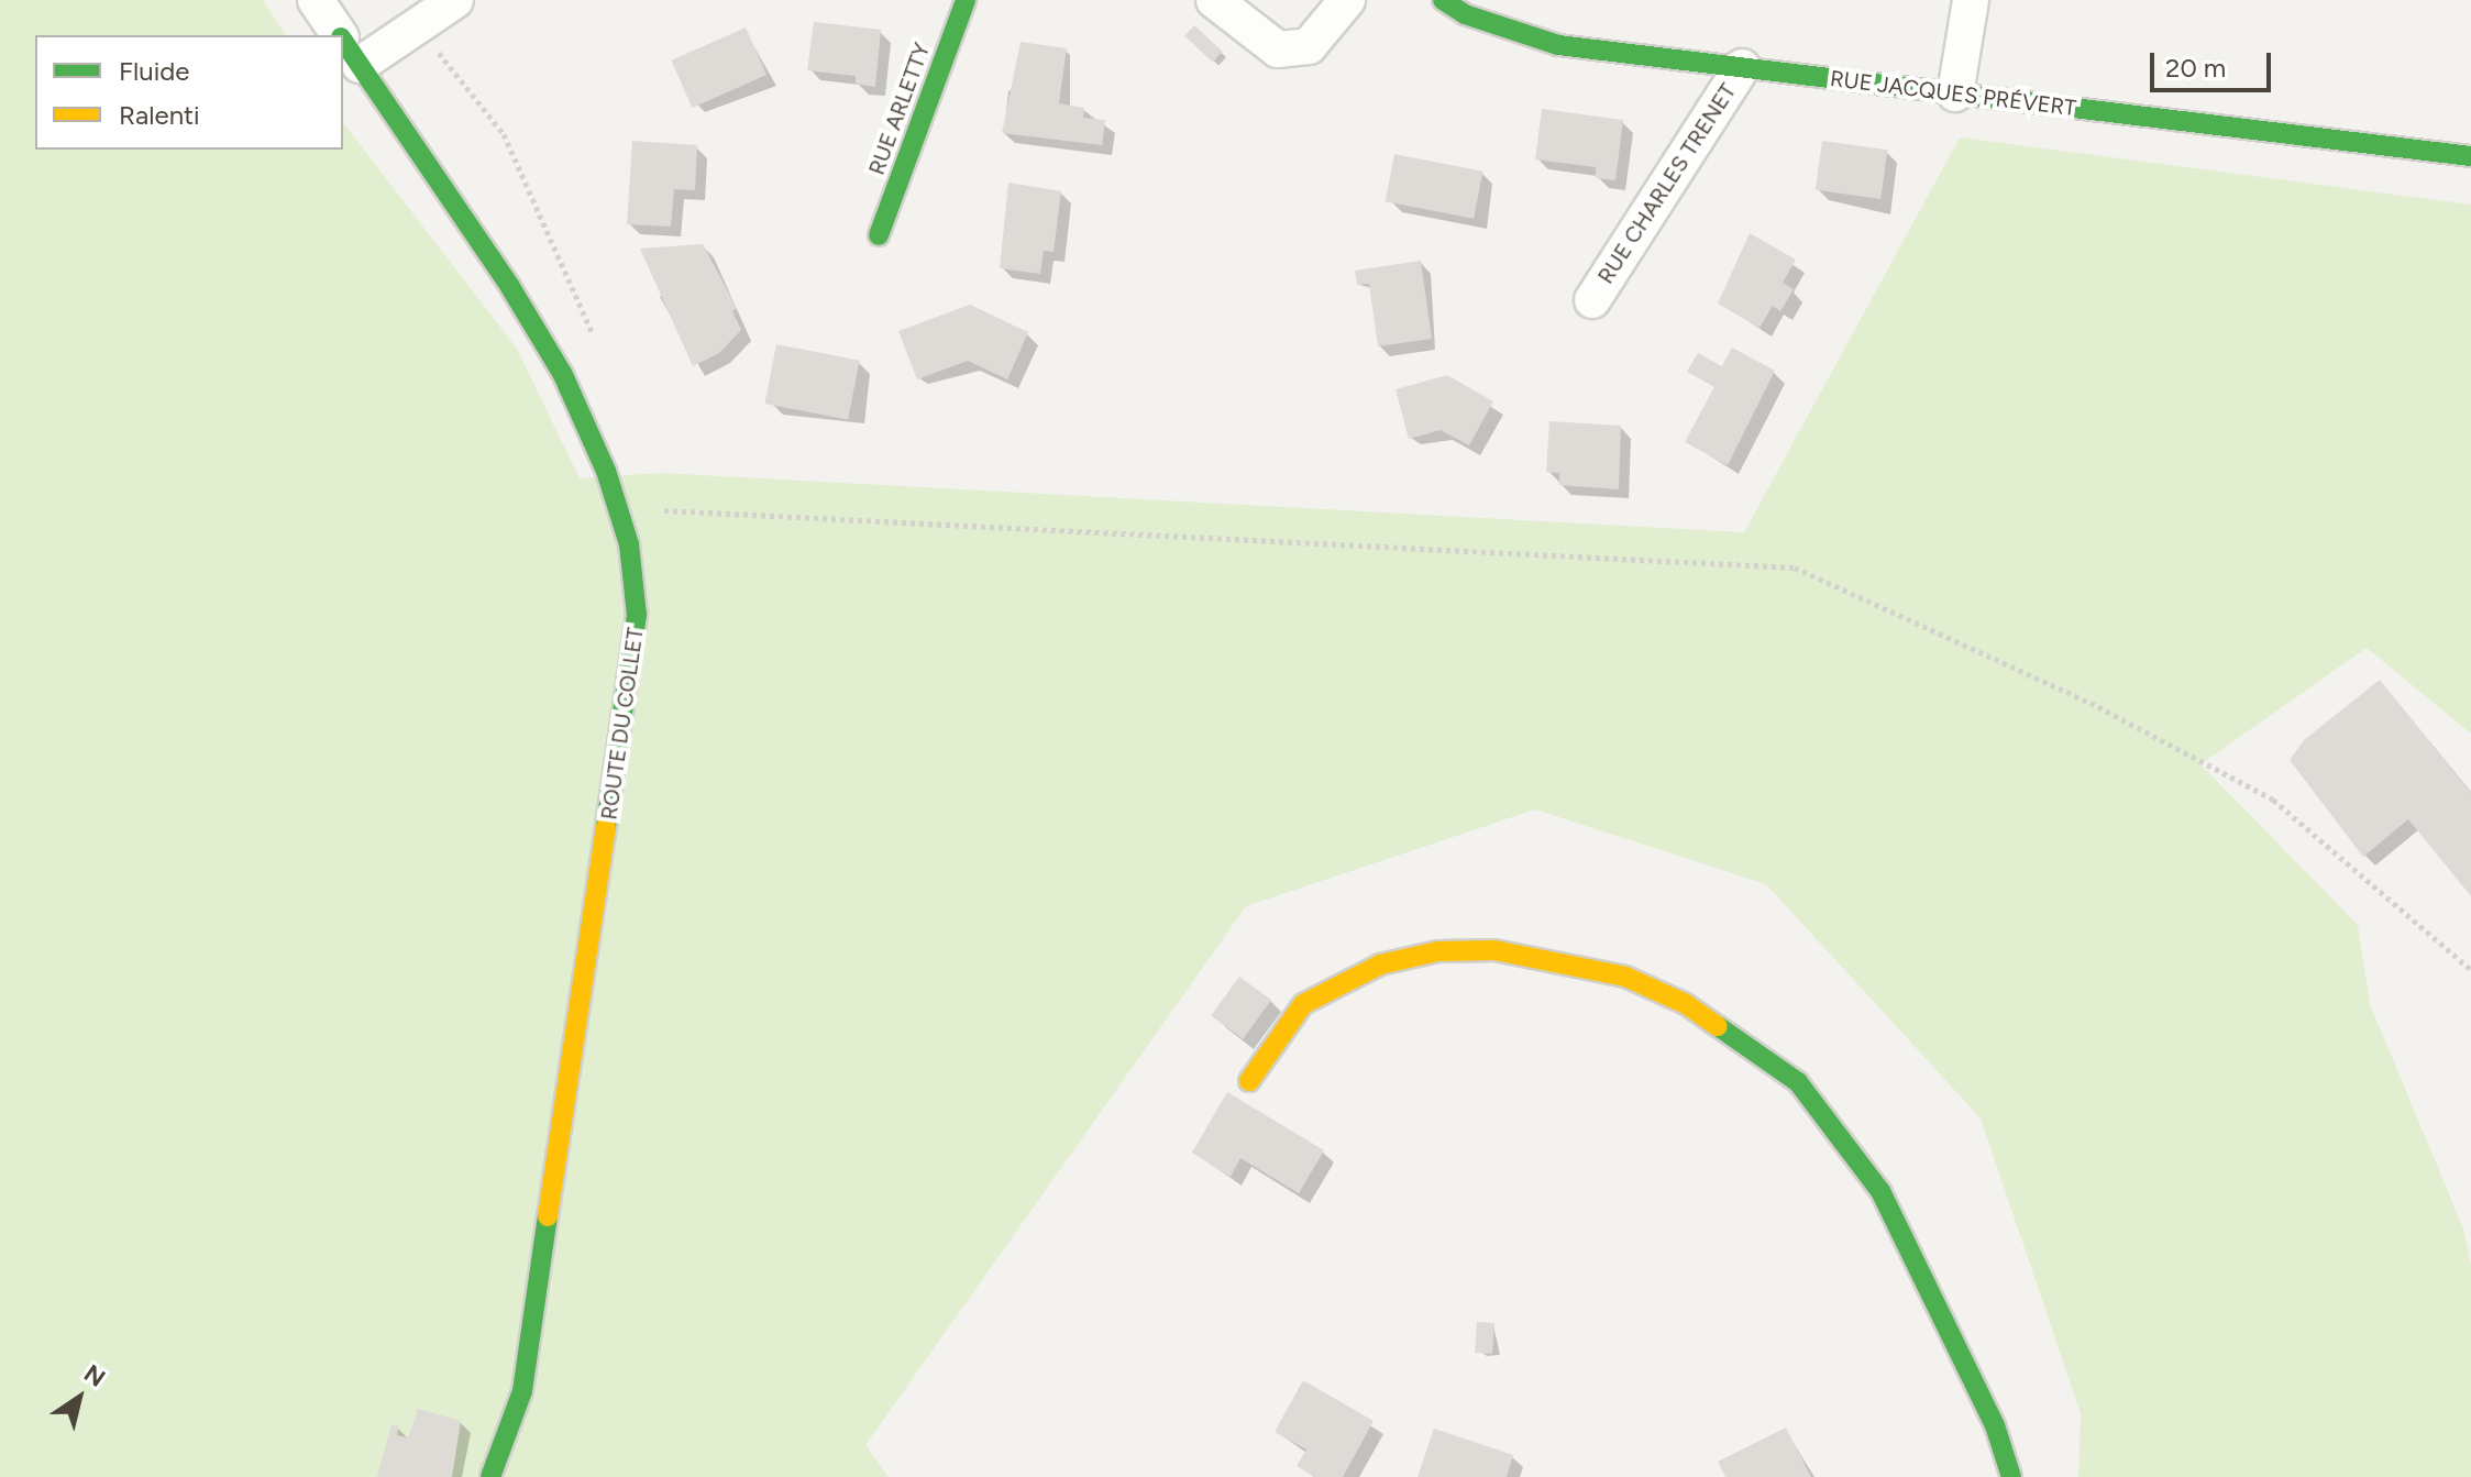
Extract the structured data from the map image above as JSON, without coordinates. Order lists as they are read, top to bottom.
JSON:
{
  "streets": {
    "street": [
      "RUE JACQUES PRÉVERT",
      "RUE ARLETTY",
      "RUE CHARLES TRENET",
      "ROUTE DU COLLET"
    ]
  },
  "crossings": [
    ["RUE JACQUES PRÉVERT", "RUE CHARLES TRENET"]
  ],
  "legend": ["Fluide", "Ralenti"],
  "scale_bar": "20 m",
  "north": "top right"
}
